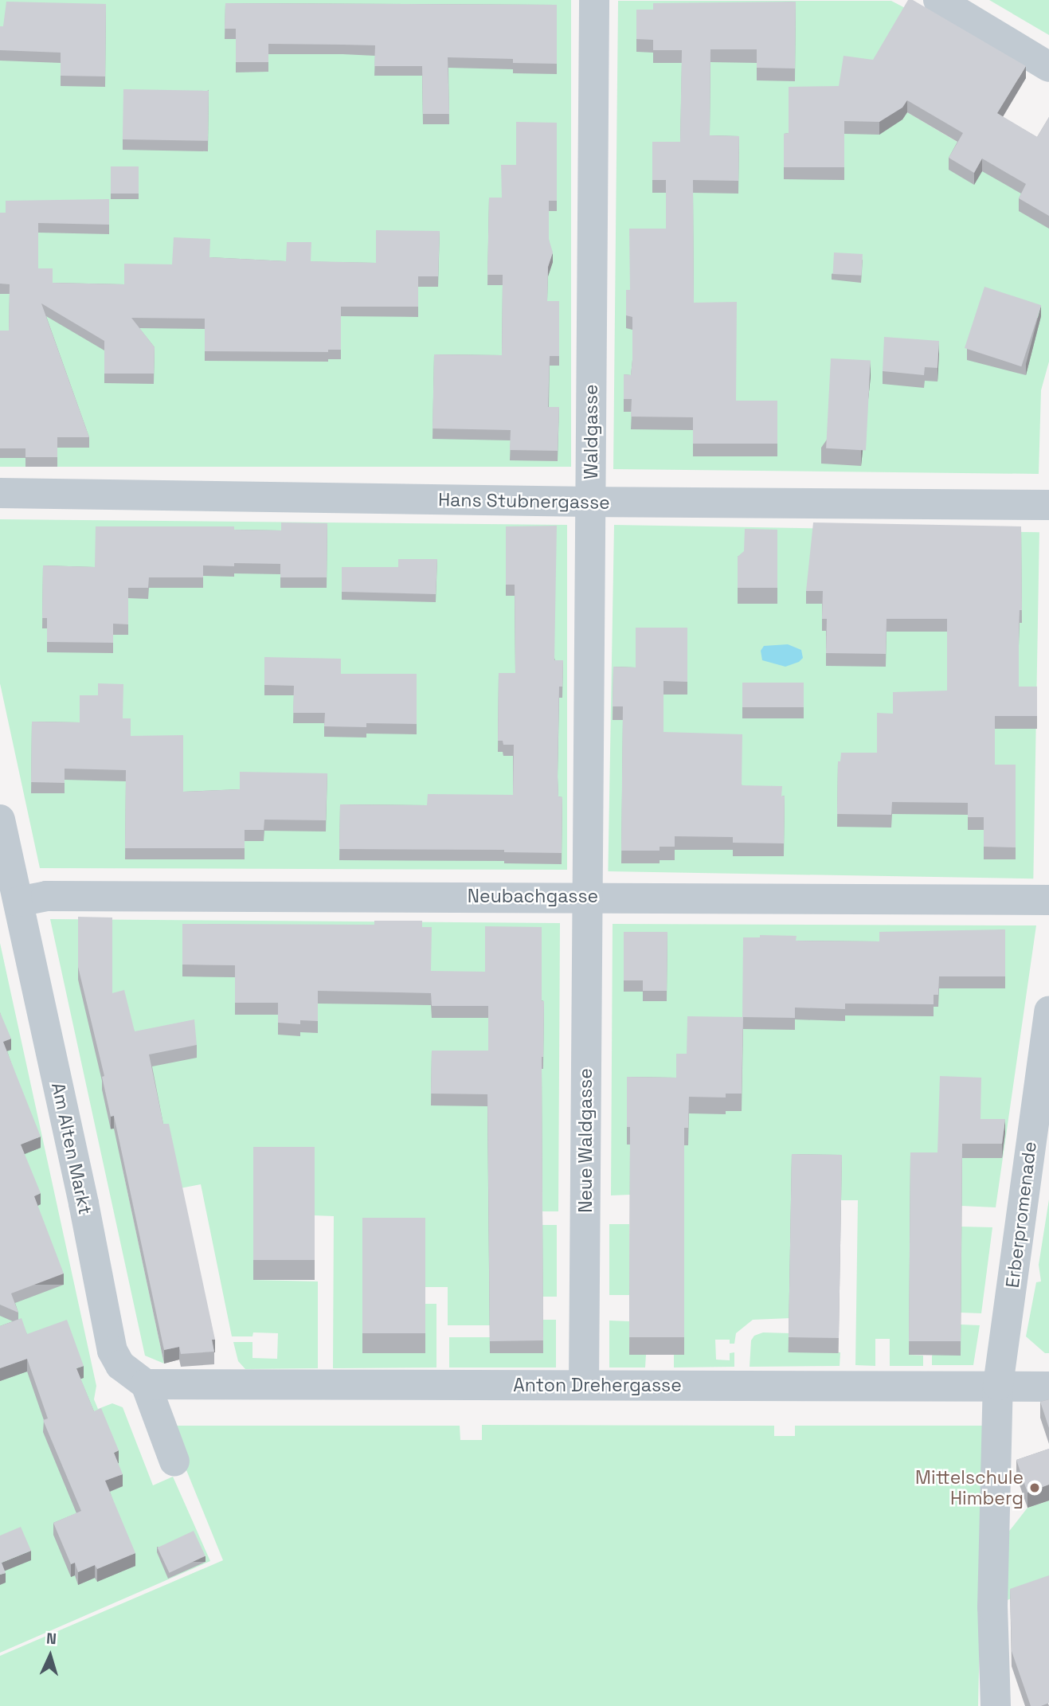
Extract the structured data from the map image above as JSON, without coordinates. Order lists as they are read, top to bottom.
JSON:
{
  "streets": {
    "street": [
      "Waldgasse",
      "Hans Stubnergasse",
      "Neubachgasse",
      "Neue Waldgasse",
      "Am Alten Markt",
      "Erberpromenade",
      "Anton Drehergasse"
    ]
  },
  "crossings": [
    ["Waldgasse", "Hans Stubnergasse"],
    ["Waldgasse", "Neubachgasse"],
    ["Waldgasse", "Neue Waldgasse"],
    ["Neubachgasse", "Neue Waldgasse"],
    ["Neubachgasse", "Am Alten Markt"],
    ["Neue Waldgasse", "Anton Drehergasse"],
    ["Am Alten Markt", "Anton Drehergasse"],
    ["Erberpromenade", "Anton Drehergasse"]
  ],
  "places": ["Mittelschule Himberg"],
  "north": "top"
}
